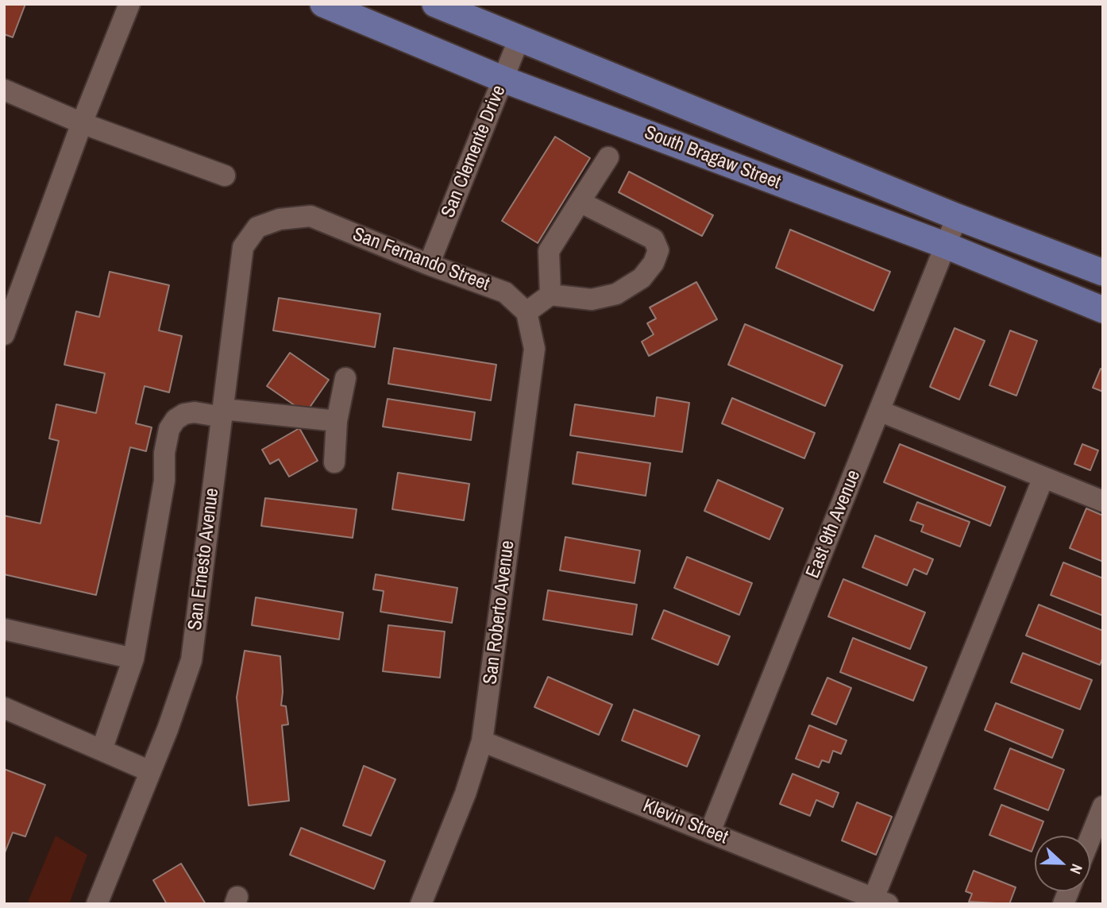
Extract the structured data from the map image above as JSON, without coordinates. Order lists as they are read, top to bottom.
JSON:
{
  "streets": {
    "main road": ["South Bragaw Street"],
    "street": [
      "San Clemente Drive",
      "San Fernando Street",
      "East 9th Avenue",
      "San Ernesto Avenue",
      "San Roberto Avenue",
      "Klevin Street"
    ]
  },
  "crossings": [
    ["San Clemente Drive", "South Bragaw Street"],
    ["San Clemente Drive", "San Fernando Street"],
    ["South Bragaw Street", "East 9th Avenue"],
    ["San Fernando Street", "San Ernesto Avenue"],
    ["San Fernando Street", "San Roberto Avenue"],
    ["East 9th Avenue", "Klevin Street"],
    ["San Roberto Avenue", "Klevin Street"]
  ],
  "north": "right"
}
